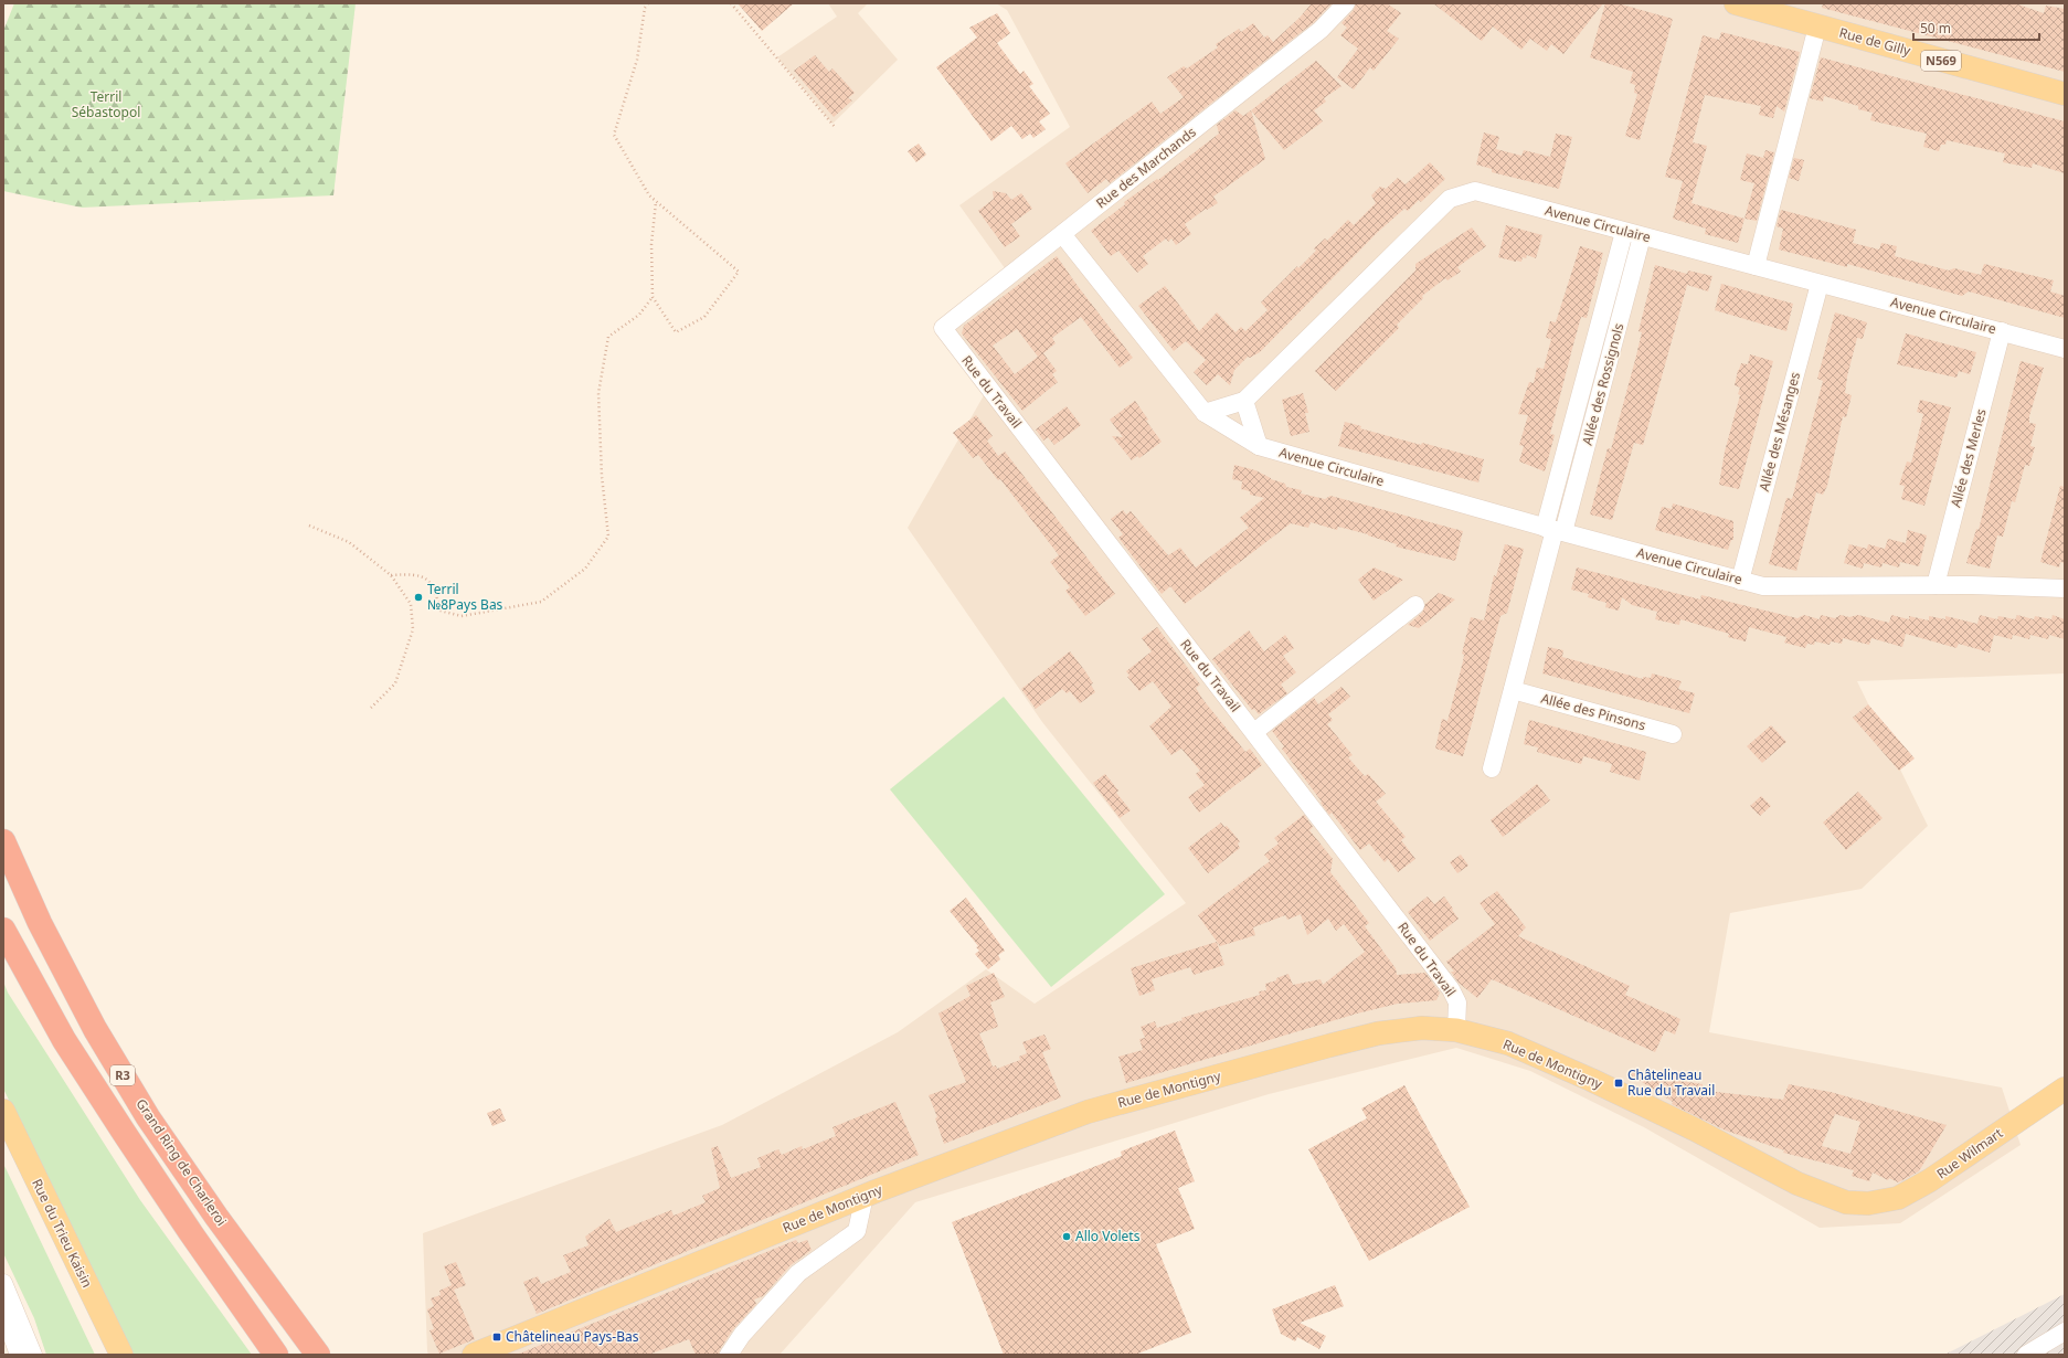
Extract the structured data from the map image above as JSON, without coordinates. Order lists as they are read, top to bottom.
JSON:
{
  "streets": {
    "highway": ["R3", "Grand Ring de Charleroi"],
    "main road": [
      "Rue de Gilly",
      "N569",
      "Rue de Montigny",
      "Rue Wilmart",
      "Rue du Trieu Kaisin"
    ],
    "street": [
      "Rue des Marchands",
      "Avenue Circulaire",
      "Allée des Rossignols",
      "Rue du Travail",
      "Allée des Mésanges",
      "Allée des Merles",
      "Allée des Pinsons"
    ]
  },
  "crossings": [
    ["Rue des Marchands", "Avenue Circulaire"],
    ["Rue des Marchands", "Rue du Travail"],
    ["Avenue Circulaire", "Allée des Rossignols"],
    ["Avenue Circulaire", "Allée des Mésanges"],
    ["Avenue Circulaire", "Allée des Merles"],
    ["Allée des Rossignols", "Allée des Pinsons"],
    ["Rue du Travail", "Rue de Montigny"],
    ["Rue de Montigny", "Rue Wilmart"]
  ],
  "parks": ["Terril Sébastopol"],
  "places": {
    "other": ["Terril №8Pays Bas", "Allo Volets"],
    "transit": ["Châtelineau Rue du Travail", "Châtelineau Pays-Bas"]
  },
  "scale_bar": "50 m"
}
